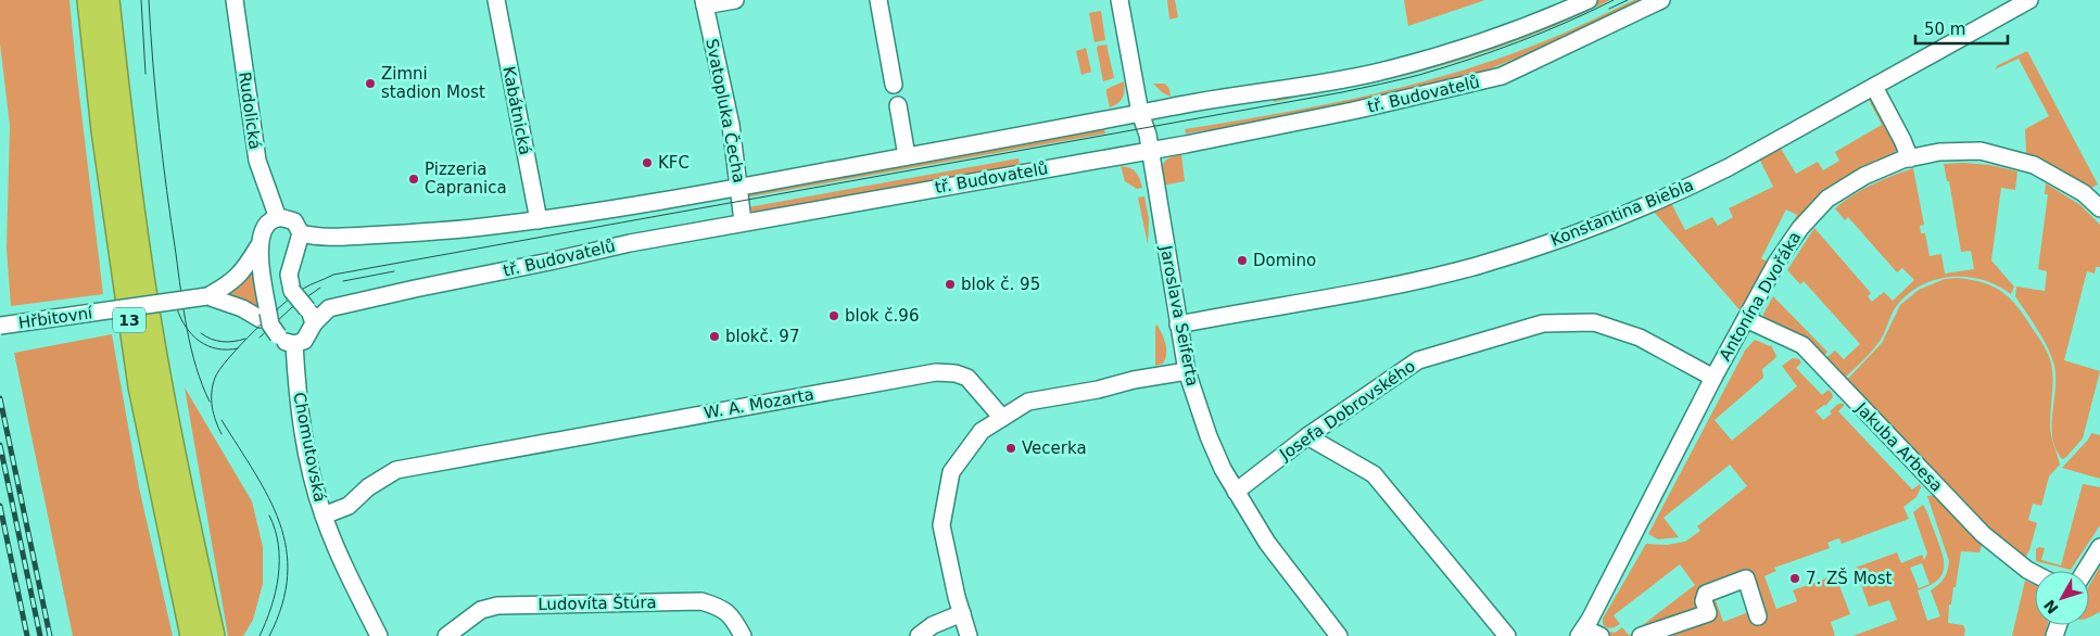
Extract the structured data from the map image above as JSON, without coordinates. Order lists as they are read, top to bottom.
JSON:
{
  "streets": {
    "highway": ["13"],
    "street": [
      "tř. Budovatelů",
      "Rudolická",
      "Kabátnická",
      "Svatopluka Čecha",
      "Konstantina Biebla",
      "Antonína Dvořáka",
      "Jaroslava Seiferta",
      "Hřbitovní",
      "W. A. Mozarta",
      "Josefa Dobrovského",
      "Chomutovská",
      "Jakuba Arbesa",
      "Ludovíta Štúra"
    ]
  },
  "crossings": [
    ["tř. Budovatelů", "Kabátnická"],
    ["tř. Budovatelů", "Svatopluka Čecha"],
    ["tř. Budovatelů", "Jaroslava Seiferta"],
    ["Konstantina Biebla", "Jaroslava Seiferta"],
    ["Antonína Dvořáka", "Josefa Dobrovského"],
    ["Antonína Dvořáka", "Jakuba Arbesa"],
    ["Jaroslava Seiferta", "Josefa Dobrovského"],
    ["W. A. Mozarta", "Chomutovská"]
  ],
  "places": [
    "Zimni stadion Most",
    "KFC",
    "Pizzeria Capranica",
    "Domino",
    "blok č. 95",
    "blok č.96",
    "blokč. 97",
    "Vecerka",
    "7. ZŠ Most"
  ],
  "scale_bar": "50 m",
  "north": "bottom left"
}
